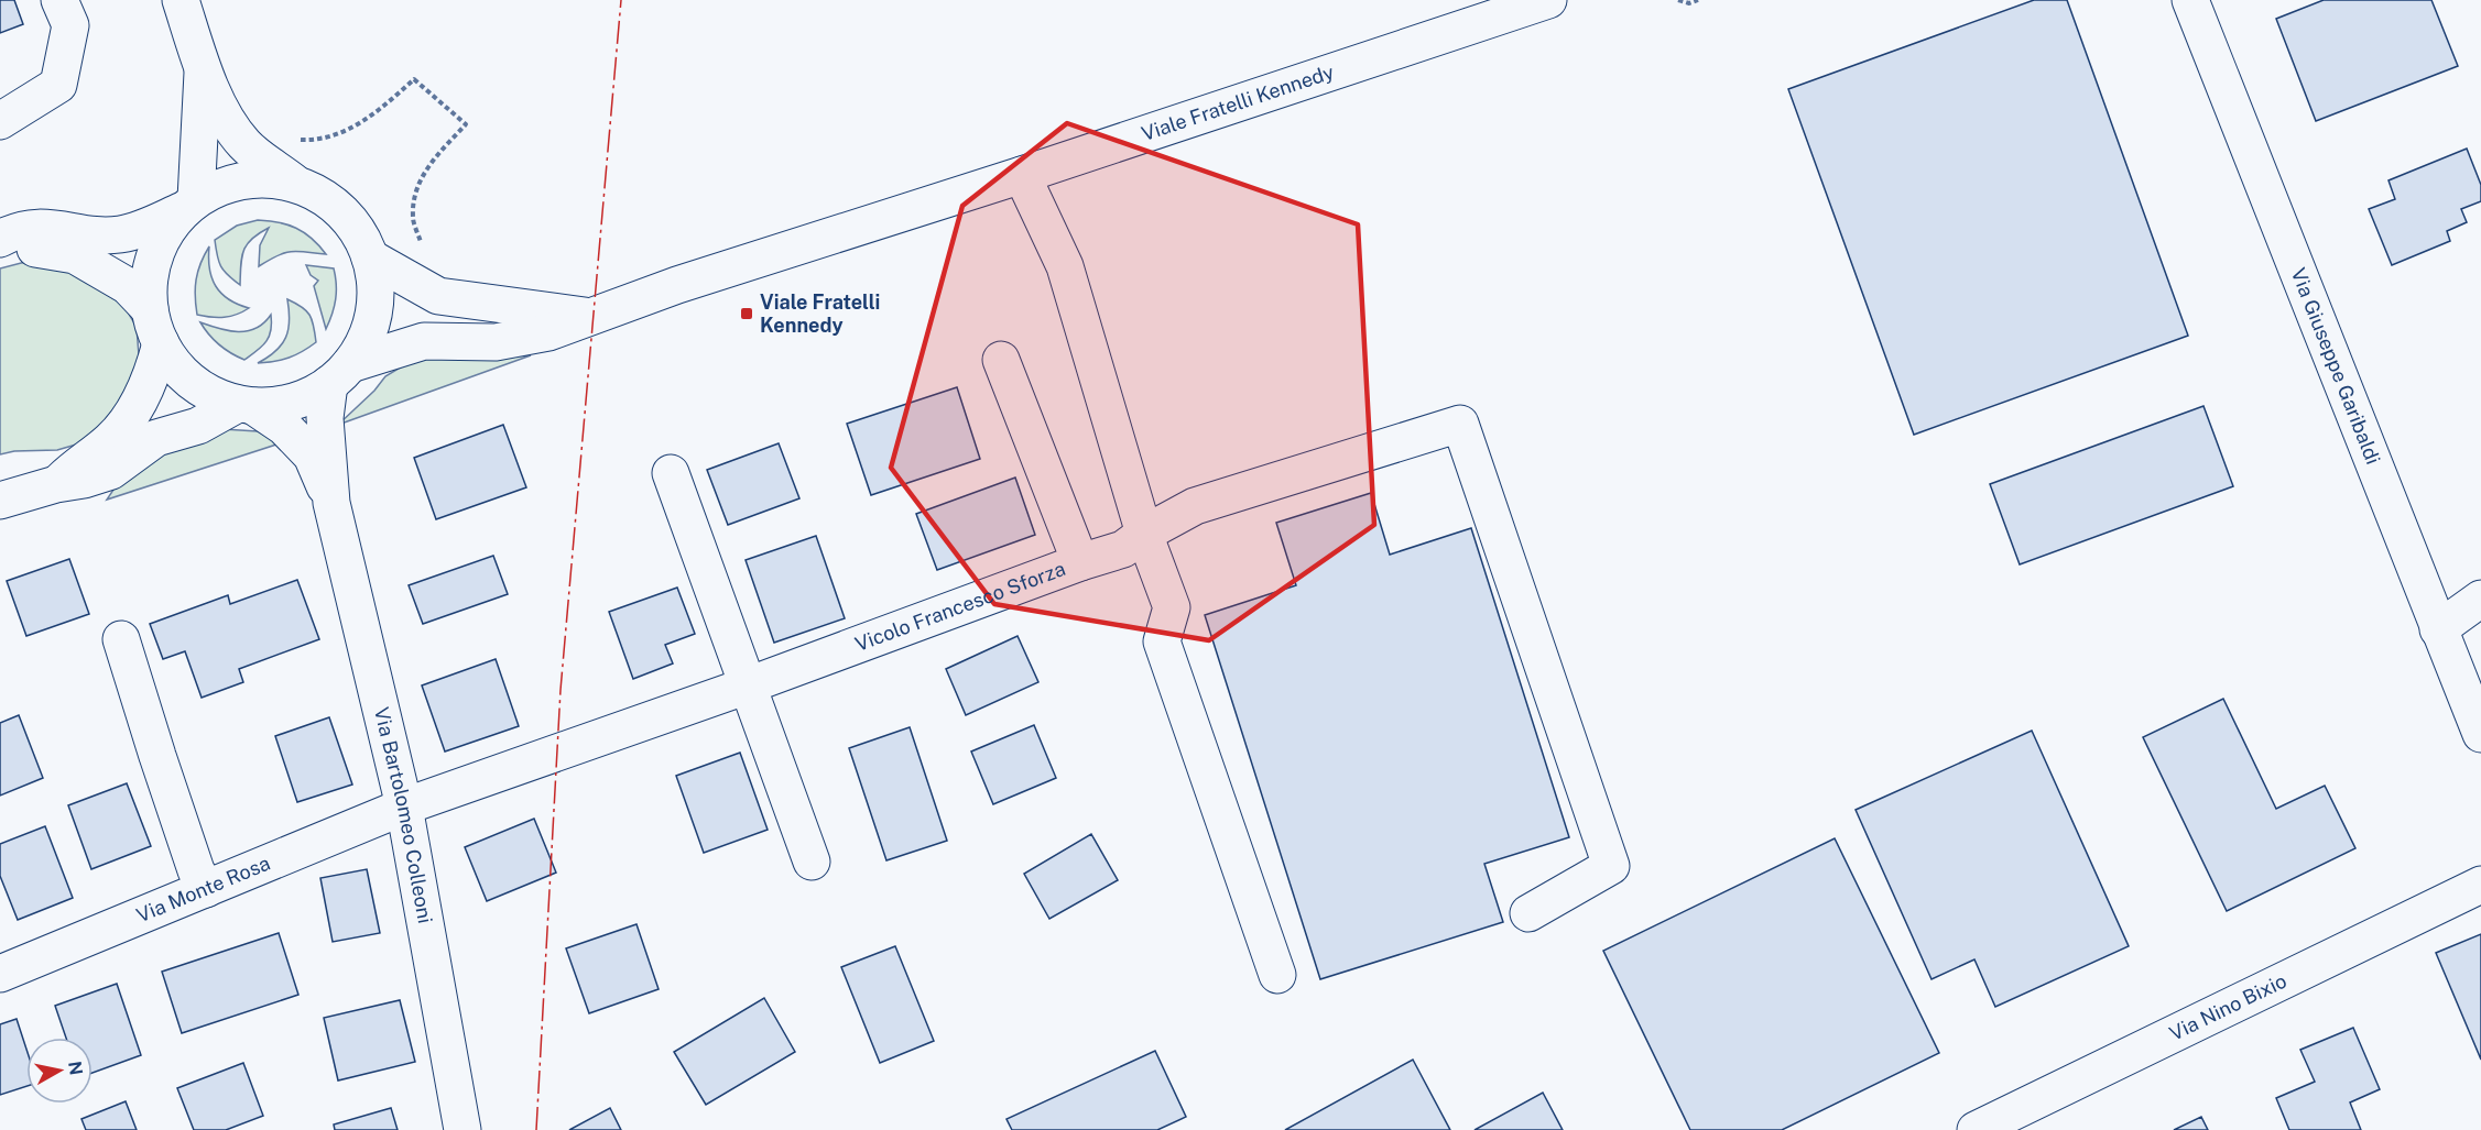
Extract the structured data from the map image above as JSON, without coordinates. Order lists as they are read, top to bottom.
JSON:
{
  "streets": {
    "street": [
      "Viale Fratelli Kennedy",
      "Via Giuseppe Garibaldi",
      "Vicolo Francesco Sforza",
      "Via Bartolomeo Colleoni",
      "Via Monte Rosa",
      "Via Nino Bixio"
    ]
  },
  "crossings": [
    ["Vicolo Francesco Sforza", "Via Bartolomeo Colleoni"],
    ["Vicolo Francesco Sforza", "Via Monte Rosa"],
    ["Via Bartolomeo Colleoni", "Via Monte Rosa"]
  ],
  "places": {
    "transit": ["Viale Fratelli Kennedy"]
  },
  "north": "right"
}
